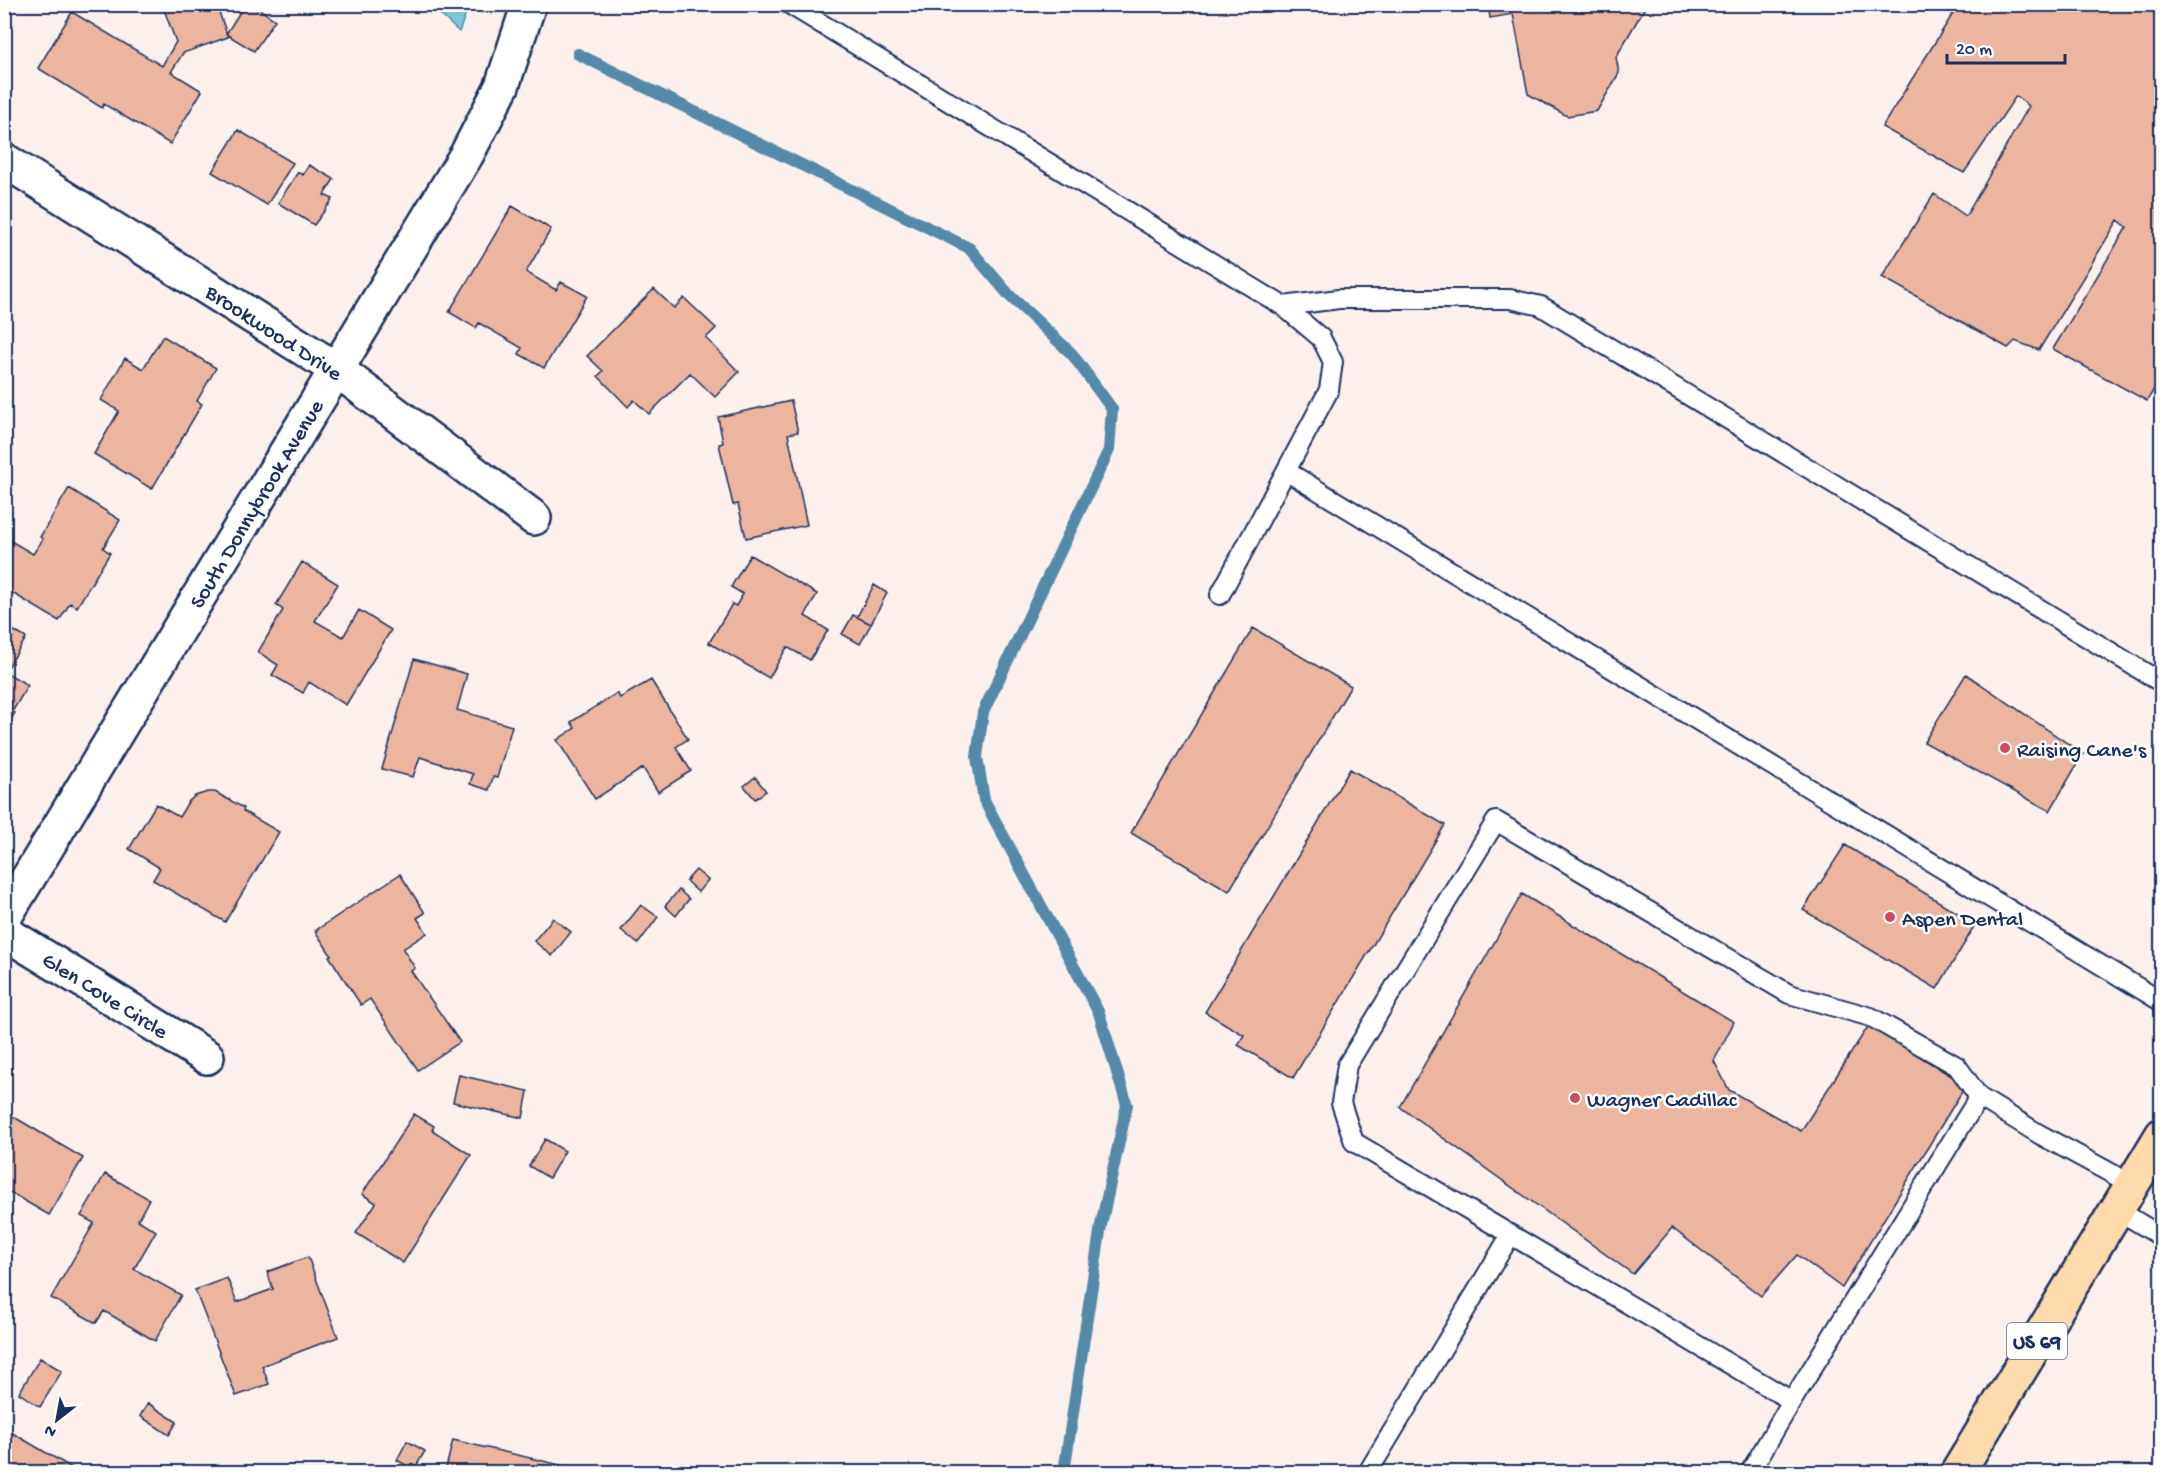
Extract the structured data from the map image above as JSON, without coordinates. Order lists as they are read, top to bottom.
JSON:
{
  "streets": {
    "main road": ["US 69"],
    "street": ["Brookwood Drive", "South Donnybrook Avenue", "Glen Cove Circle"]
  },
  "crossings": [
    ["Brookwood Drive", "South Donnybrook Avenue"]
  ],
  "places": ["Raising Cane's", "Aspen Dental", "Wagner Cadillac"],
  "scale_bar": "20 m",
  "north": "bottom left"
}
